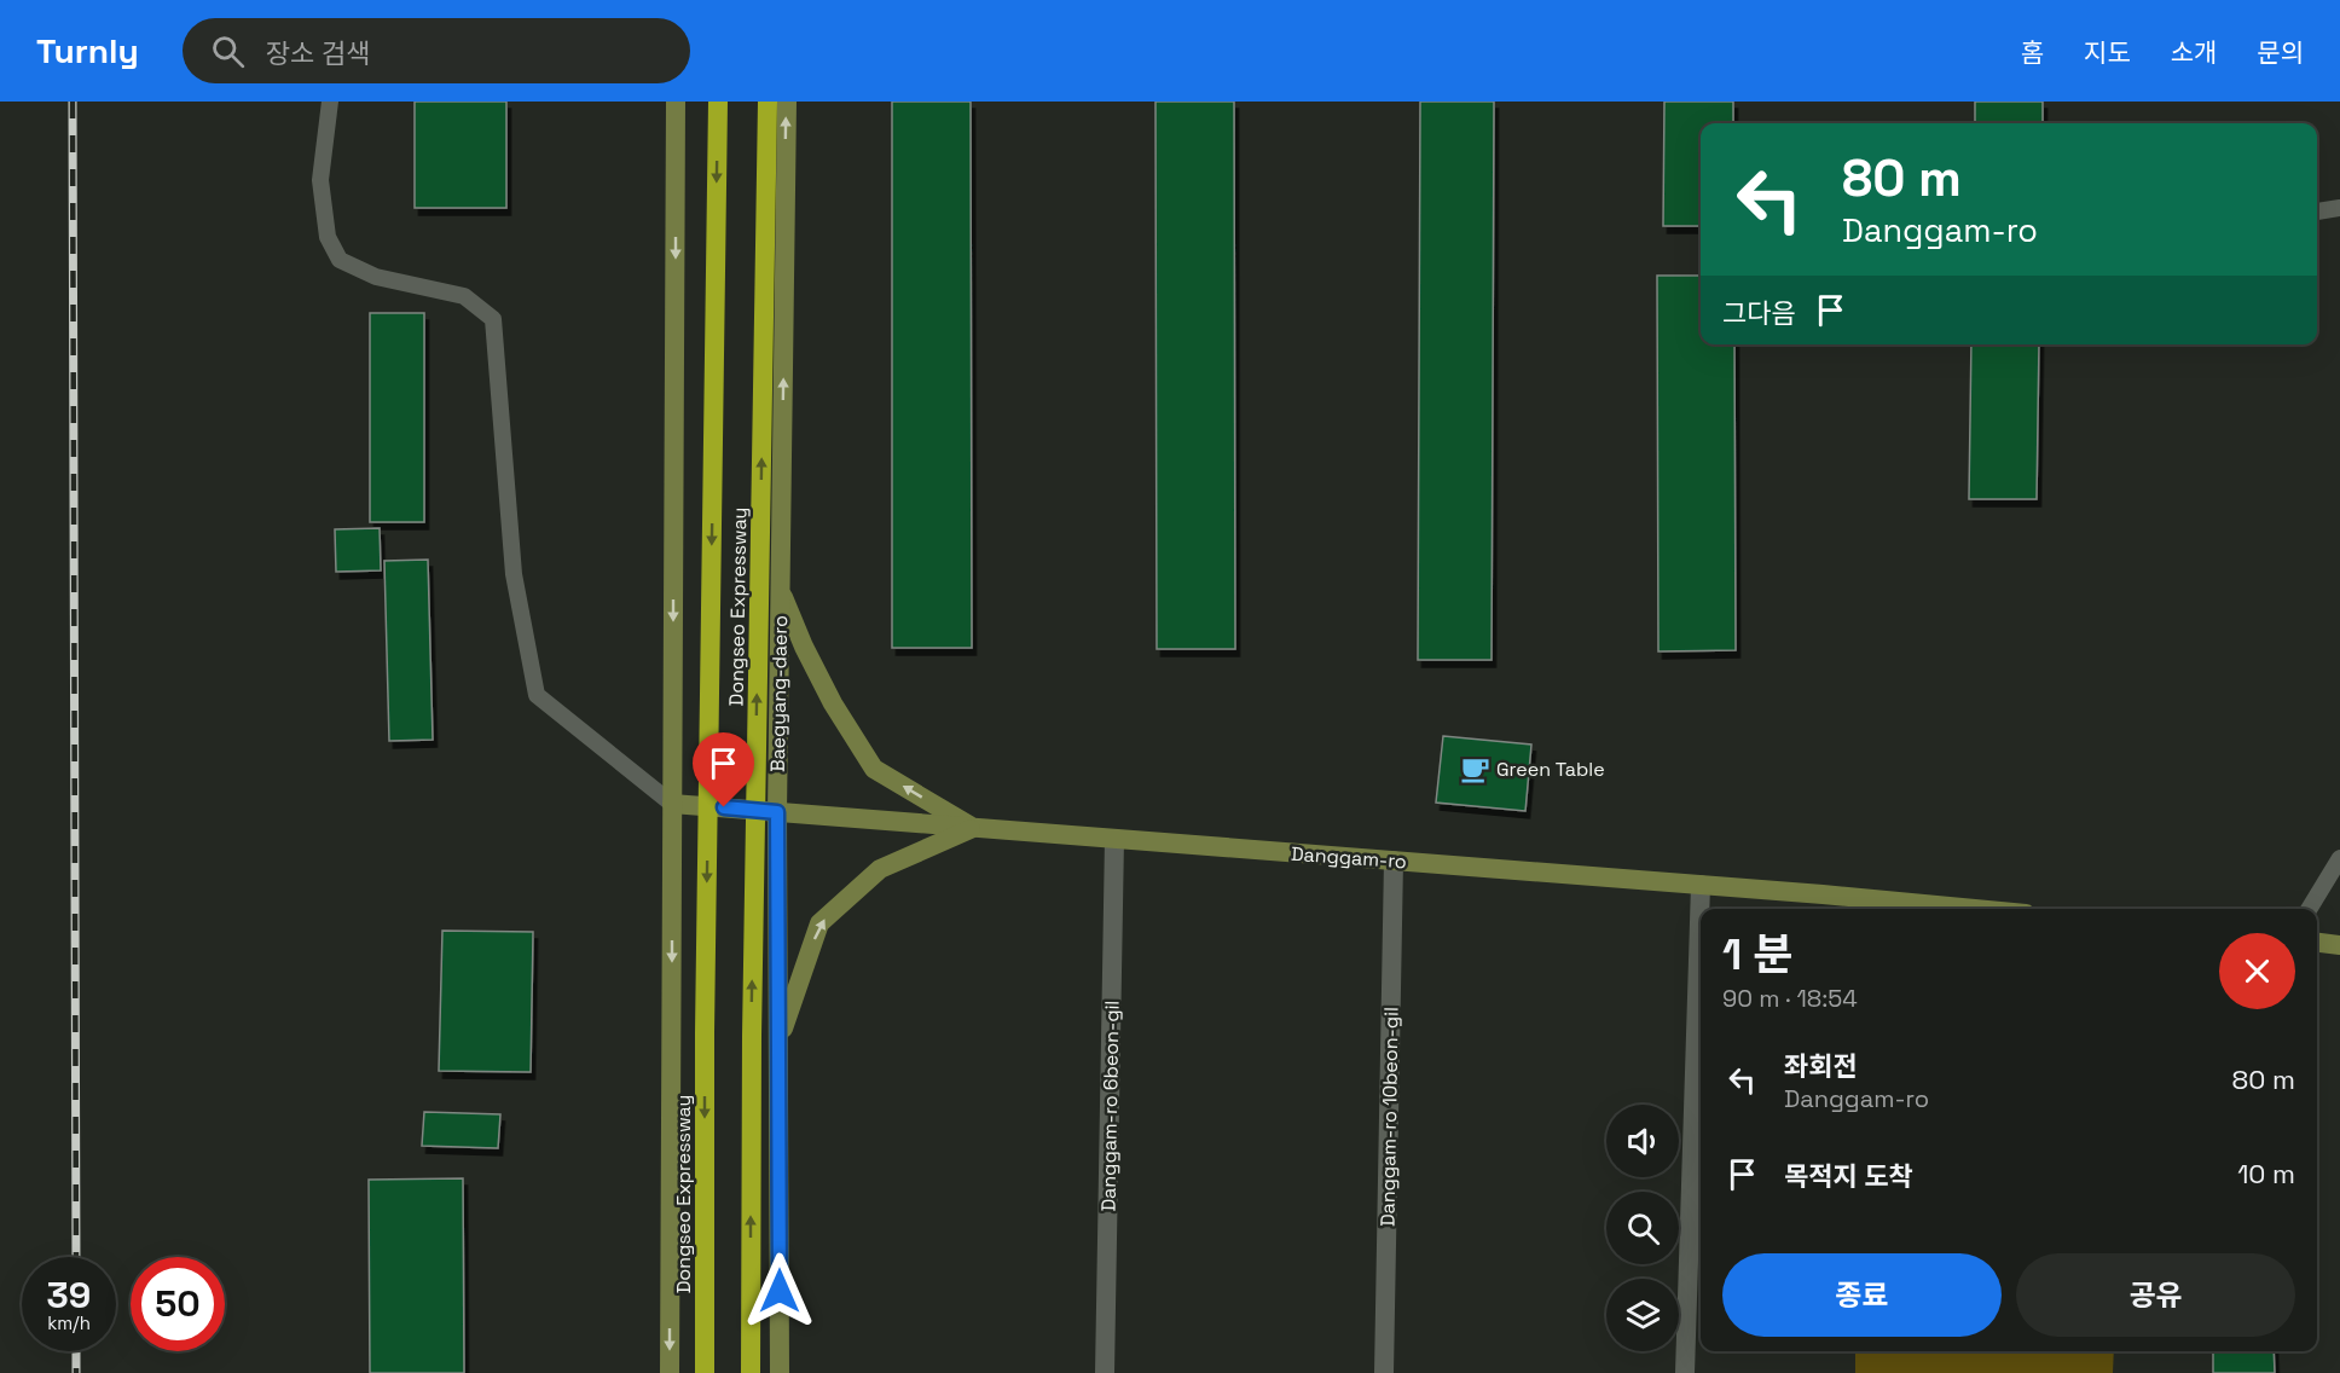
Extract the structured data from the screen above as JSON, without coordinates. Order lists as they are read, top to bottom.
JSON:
{
  "streets": {
    "highway": ["Dongseo Expressway"],
    "main road": ["Baegyang-daero", "Danggam-ro"],
    "street": ["Danggam-ro 6beon-gil", "Danggam-ro 10beon-gil"]
  },
  "crossings": [
    ["Baegyang-daero", "Danggam-ro"],
    ["Danggam-ro", "Danggam-ro 6beon-gil"],
    ["Danggam-ro", "Danggam-ro 10beon-gil"]
  ],
  "places": {
    "cafe": ["Green Table"]
  },
  "page": {
    "header": "Turnly",
    "search": "장소 검색",
    "nav": [
      "홈",
      "지도",
      "소개",
      "문의"
    ],
    "turn": ["80 m", "Danggam-ro"],
    "then": "그다음",
    "heading": ["1 분", "90 m · 18:54"],
    "list": [
      {
        "name": "좌회전",
        "note": "Danggam-ro",
        "value": "80 m"
      },
      {
        "name": "목적지 도착",
        "value": "10 m"
      }
    ],
    "buttons": ["종료", "공유"],
    "speed": "39 km/h",
    "limit": "50"
  }
}
